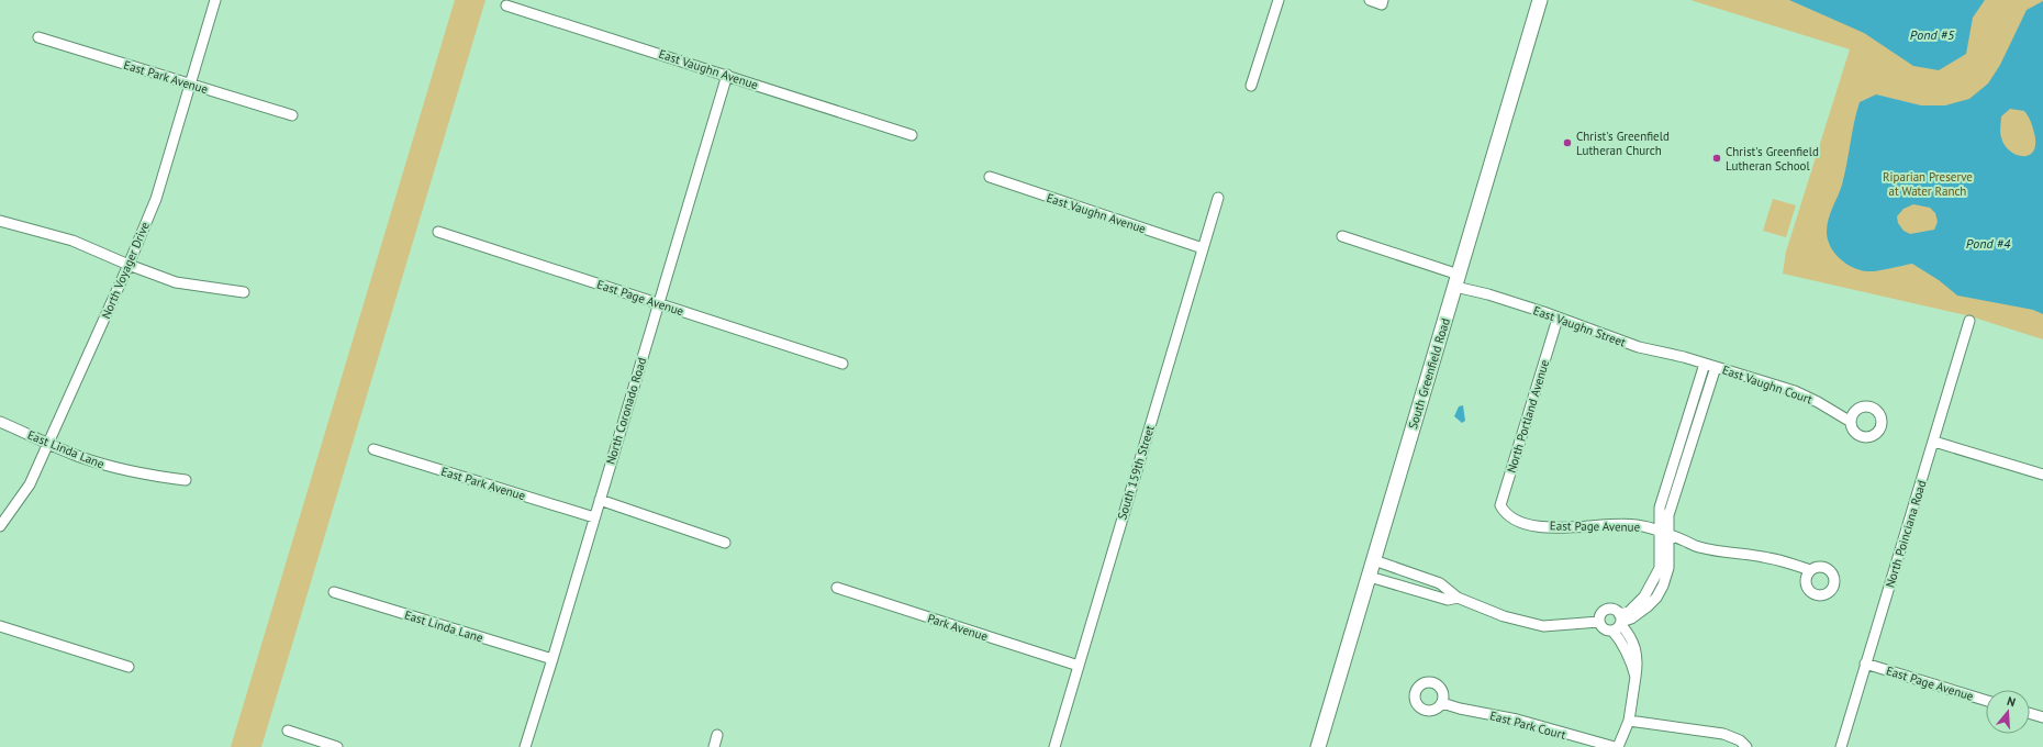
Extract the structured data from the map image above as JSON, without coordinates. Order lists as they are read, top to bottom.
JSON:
{
  "streets": {
    "main road": ["South Greenfield Road"],
    "street": [
      "East Vaughn Avenue",
      "East Park Avenue",
      "North Voyager Drive",
      "East Page Avenue",
      "East Vaughn Street",
      "East Vaughn Court",
      "North Coronado Road",
      "North Portland Avenue",
      "East Linda Lane",
      "South 159th Street",
      "North Poinciana Road",
      "Park Avenue",
      "East Park Court"
    ]
  },
  "crossings": [
    ["East Vaughn Avenue", "North Coronado Road"],
    ["East Vaughn Avenue", "South 159th Street"],
    ["East Park Avenue", "North Voyager Drive"],
    ["East Park Avenue", "North Coronado Road"],
    ["North Voyager Drive", "East Linda Lane"],
    ["East Page Avenue", "North Coronado Road"],
    ["East Page Avenue", "North Portland Avenue"],
    ["East Page Avenue", "North Poinciana Road"],
    ["East Vaughn Street", "South Greenfield Road"],
    ["East Vaughn Street", "East Vaughn Court"],
    ["East Vaughn Street", "North Portland Avenue"],
    ["North Coronado Road", "East Linda Lane"],
    ["South 159th Street", "Park Avenue"]
  ],
  "water": ["Pond #5", "Pond #4"],
  "parks": ["Riparian Preserve at Water Ranch"],
  "places": ["Christ's Greenfield Lutheran Church", "Christ's Greenfield Lutheran School"],
  "north": "top"
}
